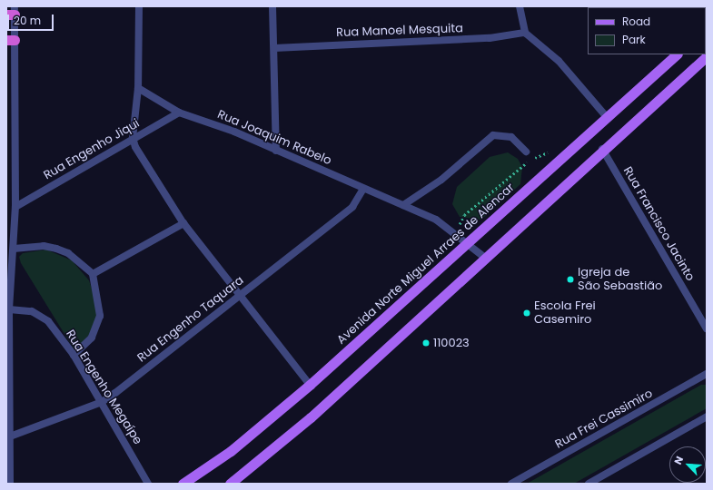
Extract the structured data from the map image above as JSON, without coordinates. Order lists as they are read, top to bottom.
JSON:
{
  "streets": {
    "main road": ["Avenida Norte Miguel Arraes de Alencar"],
    "street": [
      "Rua Manoel Mesquita",
      "Rua Joaquim Rabelo",
      "Rua Engenho Jiqui",
      "Rua Francisco Jacinto",
      "Rua Engenho Taquara",
      "Rua Engenho Megaípe",
      "Rua Frei Cassimiro"
    ]
  },
  "crossings": [
    ["Rua Joaquim Rabelo", "Rua Engenho Jiqui"],
    ["Rua Joaquim Rabelo", "Avenida Norte Miguel Arraes de Alencar"],
    ["Rua Joaquim Rabelo", "Rua Engenho Taquara"],
    ["Rua Engenho Taquara", "Rua Engenho Megaípe"]
  ],
  "places": ["Igreja de São Sebastião", "Escola Frei Casemiro", "110023"],
  "legend": ["Road", "Park"],
  "scale_bar": "20 m",
  "north": "top left"
}
